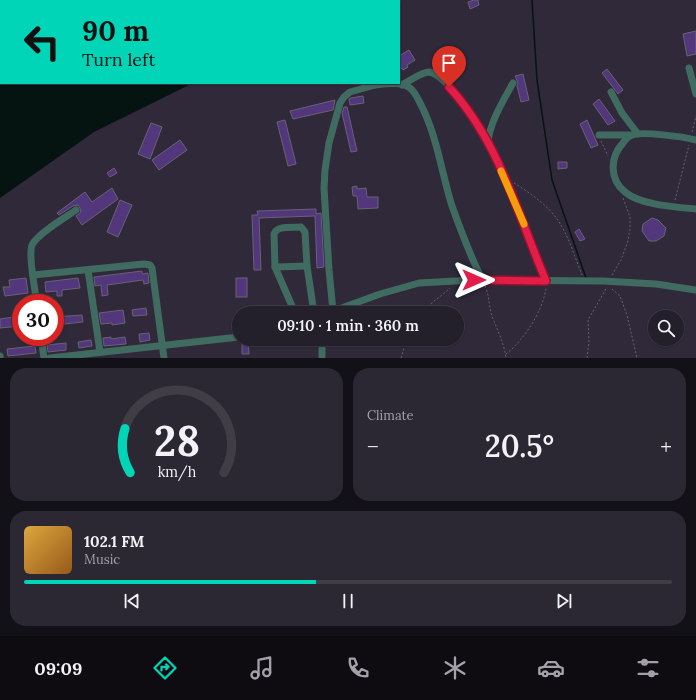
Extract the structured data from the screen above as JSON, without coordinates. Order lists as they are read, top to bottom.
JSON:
{
  "page": {
    "turn": ["90 m", "Turn left"],
    "limit": "30",
    "trip": "09:10 · 1 min · 360 m",
    "tile": "Climate",
    "heat": ["−", "20.5°", "+"],
    "song": ["102.1 FM", "Music"],
    "tabs": "09:09",
    "gauge": ["28", "km/h"]
  }
}
